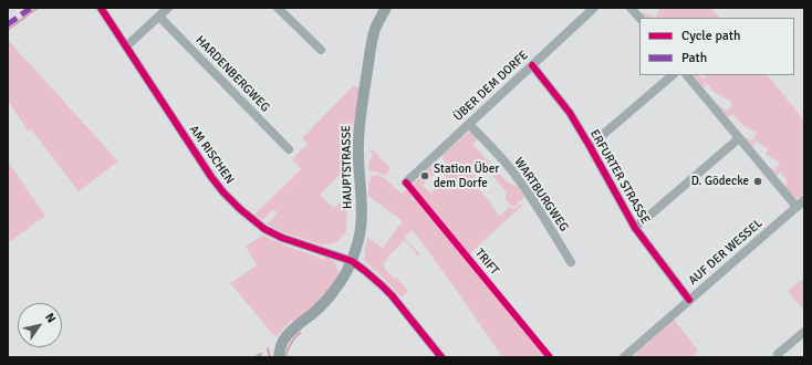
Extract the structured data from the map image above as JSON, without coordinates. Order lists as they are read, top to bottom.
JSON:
{
  "streets": {
    "main road": ["HAUPTSTRASSE"],
    "street": [
      "HARDENBERGWEG",
      "ÜBER DEM DORFE",
      "AM RISCHEN",
      "ERFURTER STRASSE",
      "WARTBURGWEG",
      "AUF DER WESSEL"
    ],
    "cycle path": ["TRIFT"]
  },
  "crossings": [
    ["ÜBER DEM DORFE", "ERFURTER STRASSE"],
    ["ÜBER DEM DORFE", "WARTBURGWEG"],
    ["AM RISCHEN", "HAUPTSTRASSE"],
    ["ERFURTER STRASSE", "AUF DER WESSEL"]
  ],
  "places": ["Station Über dem Dorfe", "D. Gödecke"],
  "legend": ["Cycle path", "Path"],
  "north": "top right"
}
